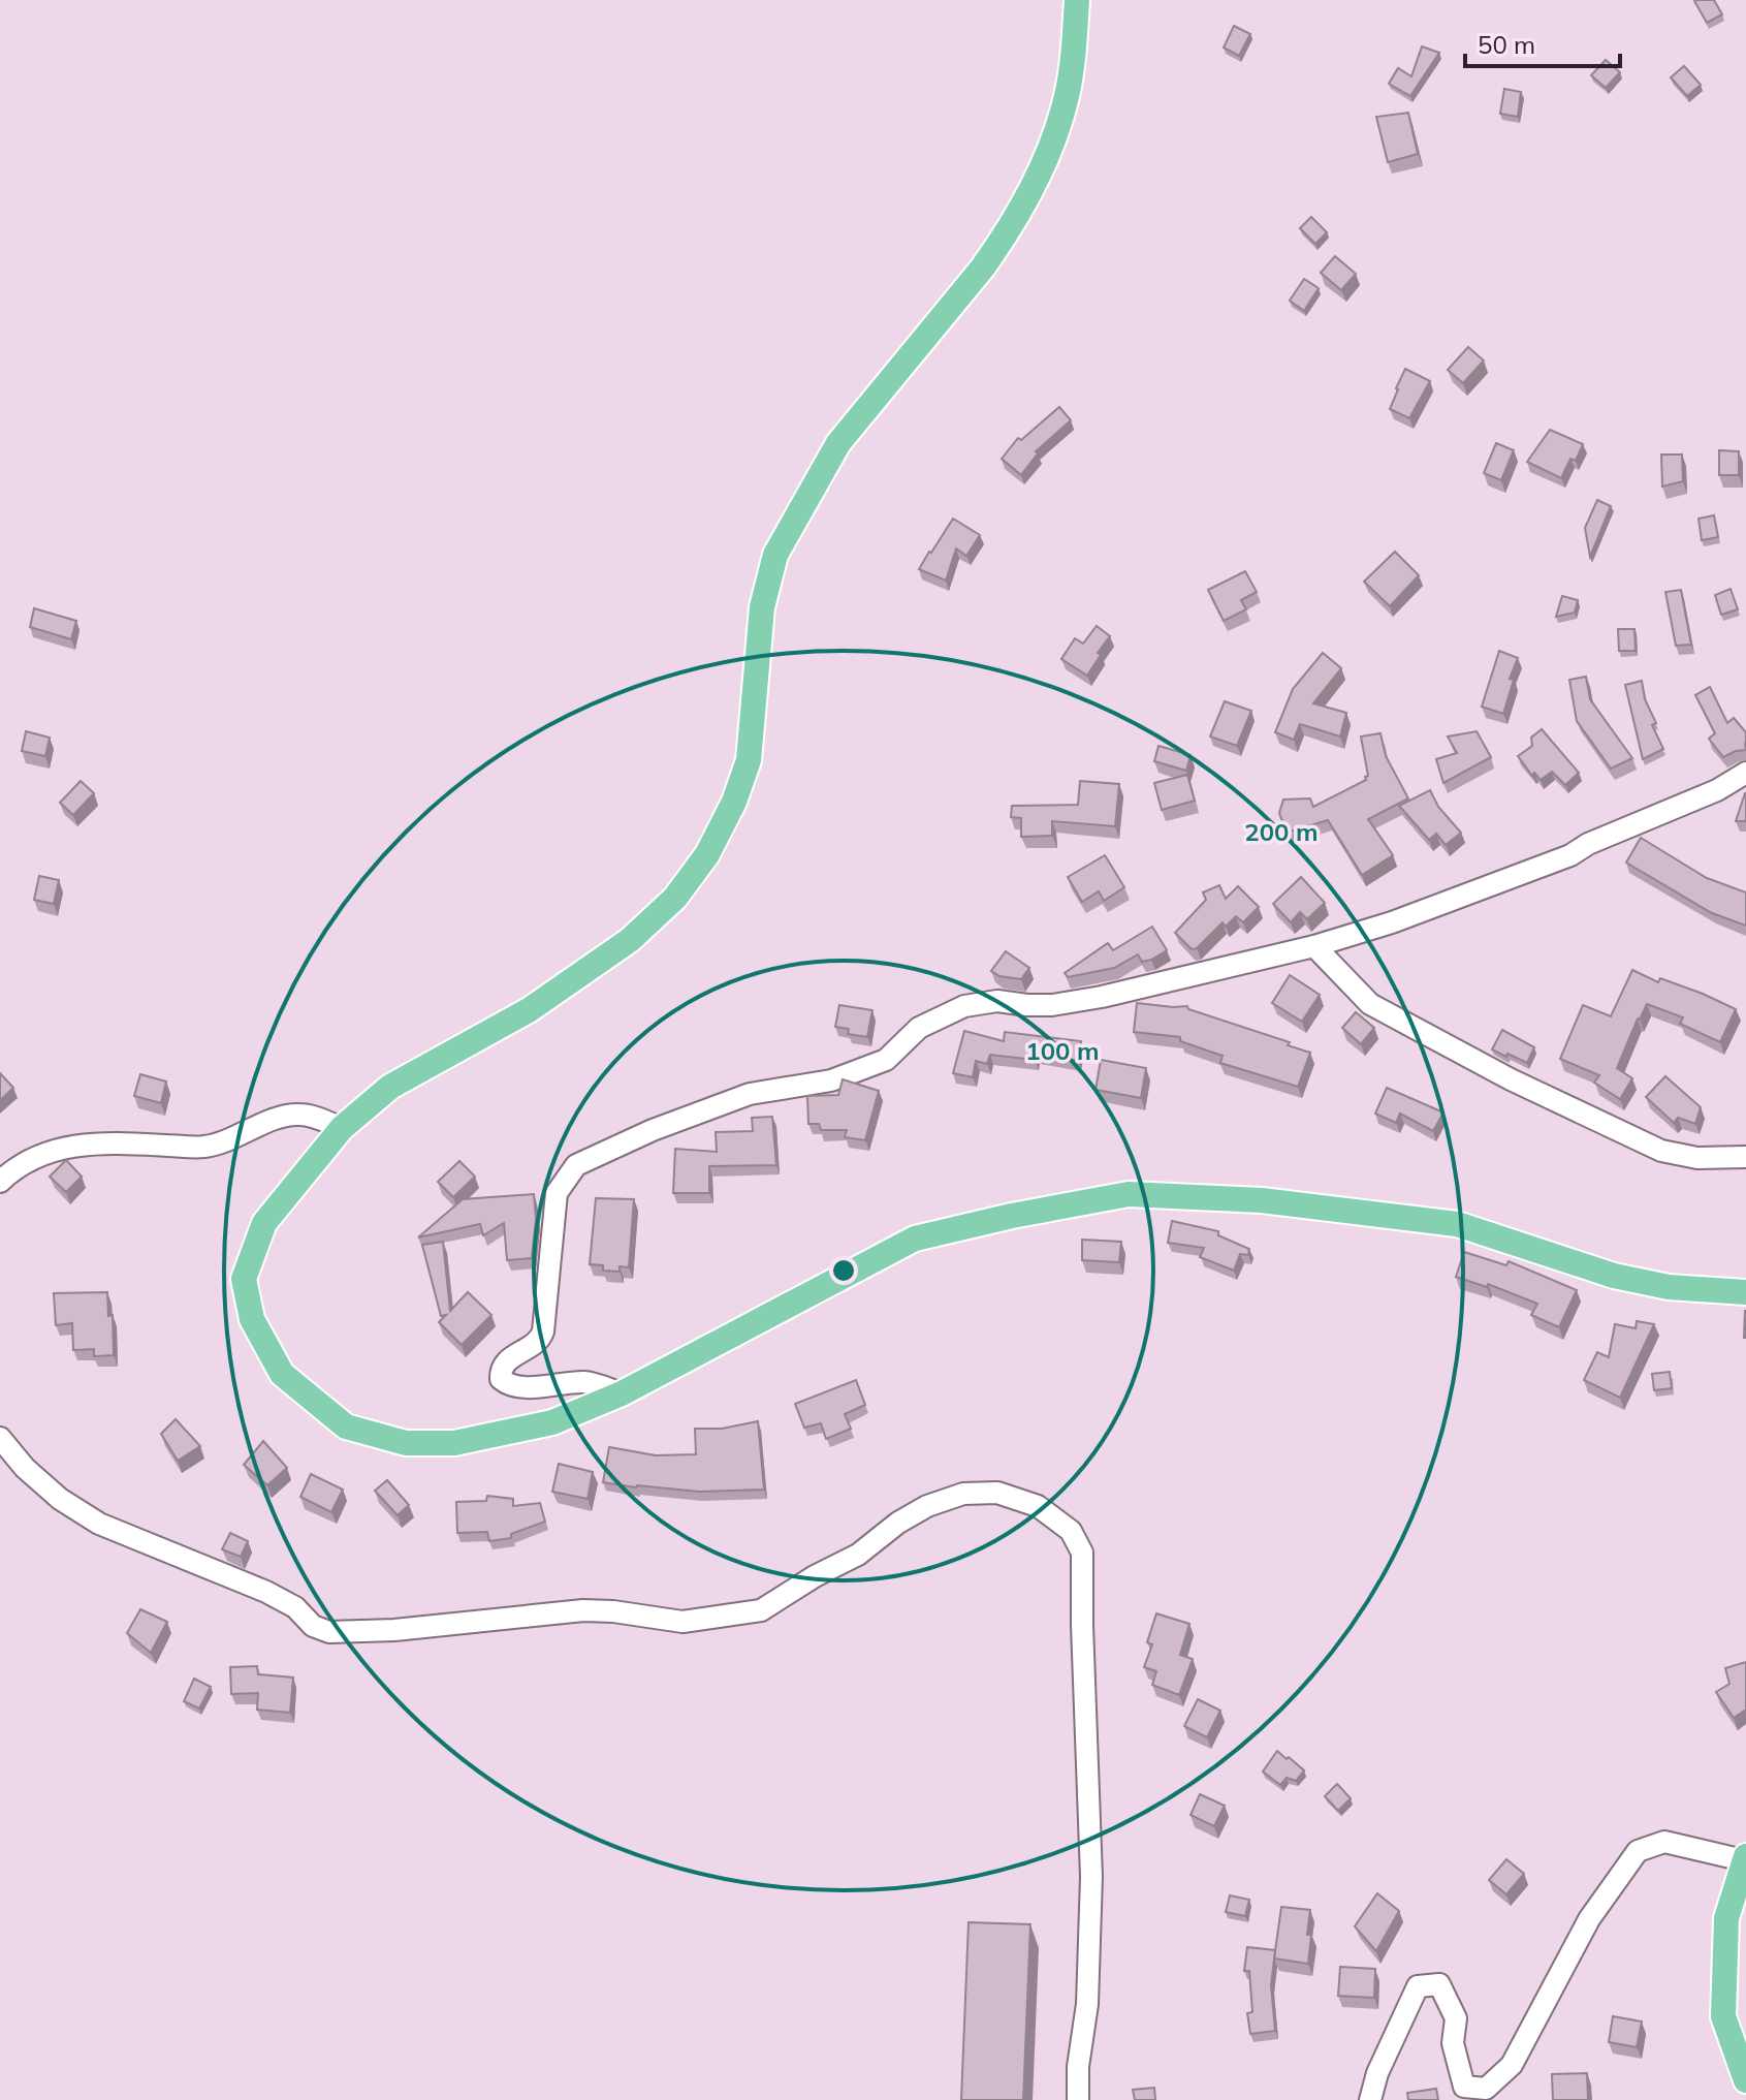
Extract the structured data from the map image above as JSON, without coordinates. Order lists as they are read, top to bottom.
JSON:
{
  "scale_bar": "50 m",
  "rings": ["200 m", "100 m"]
}
